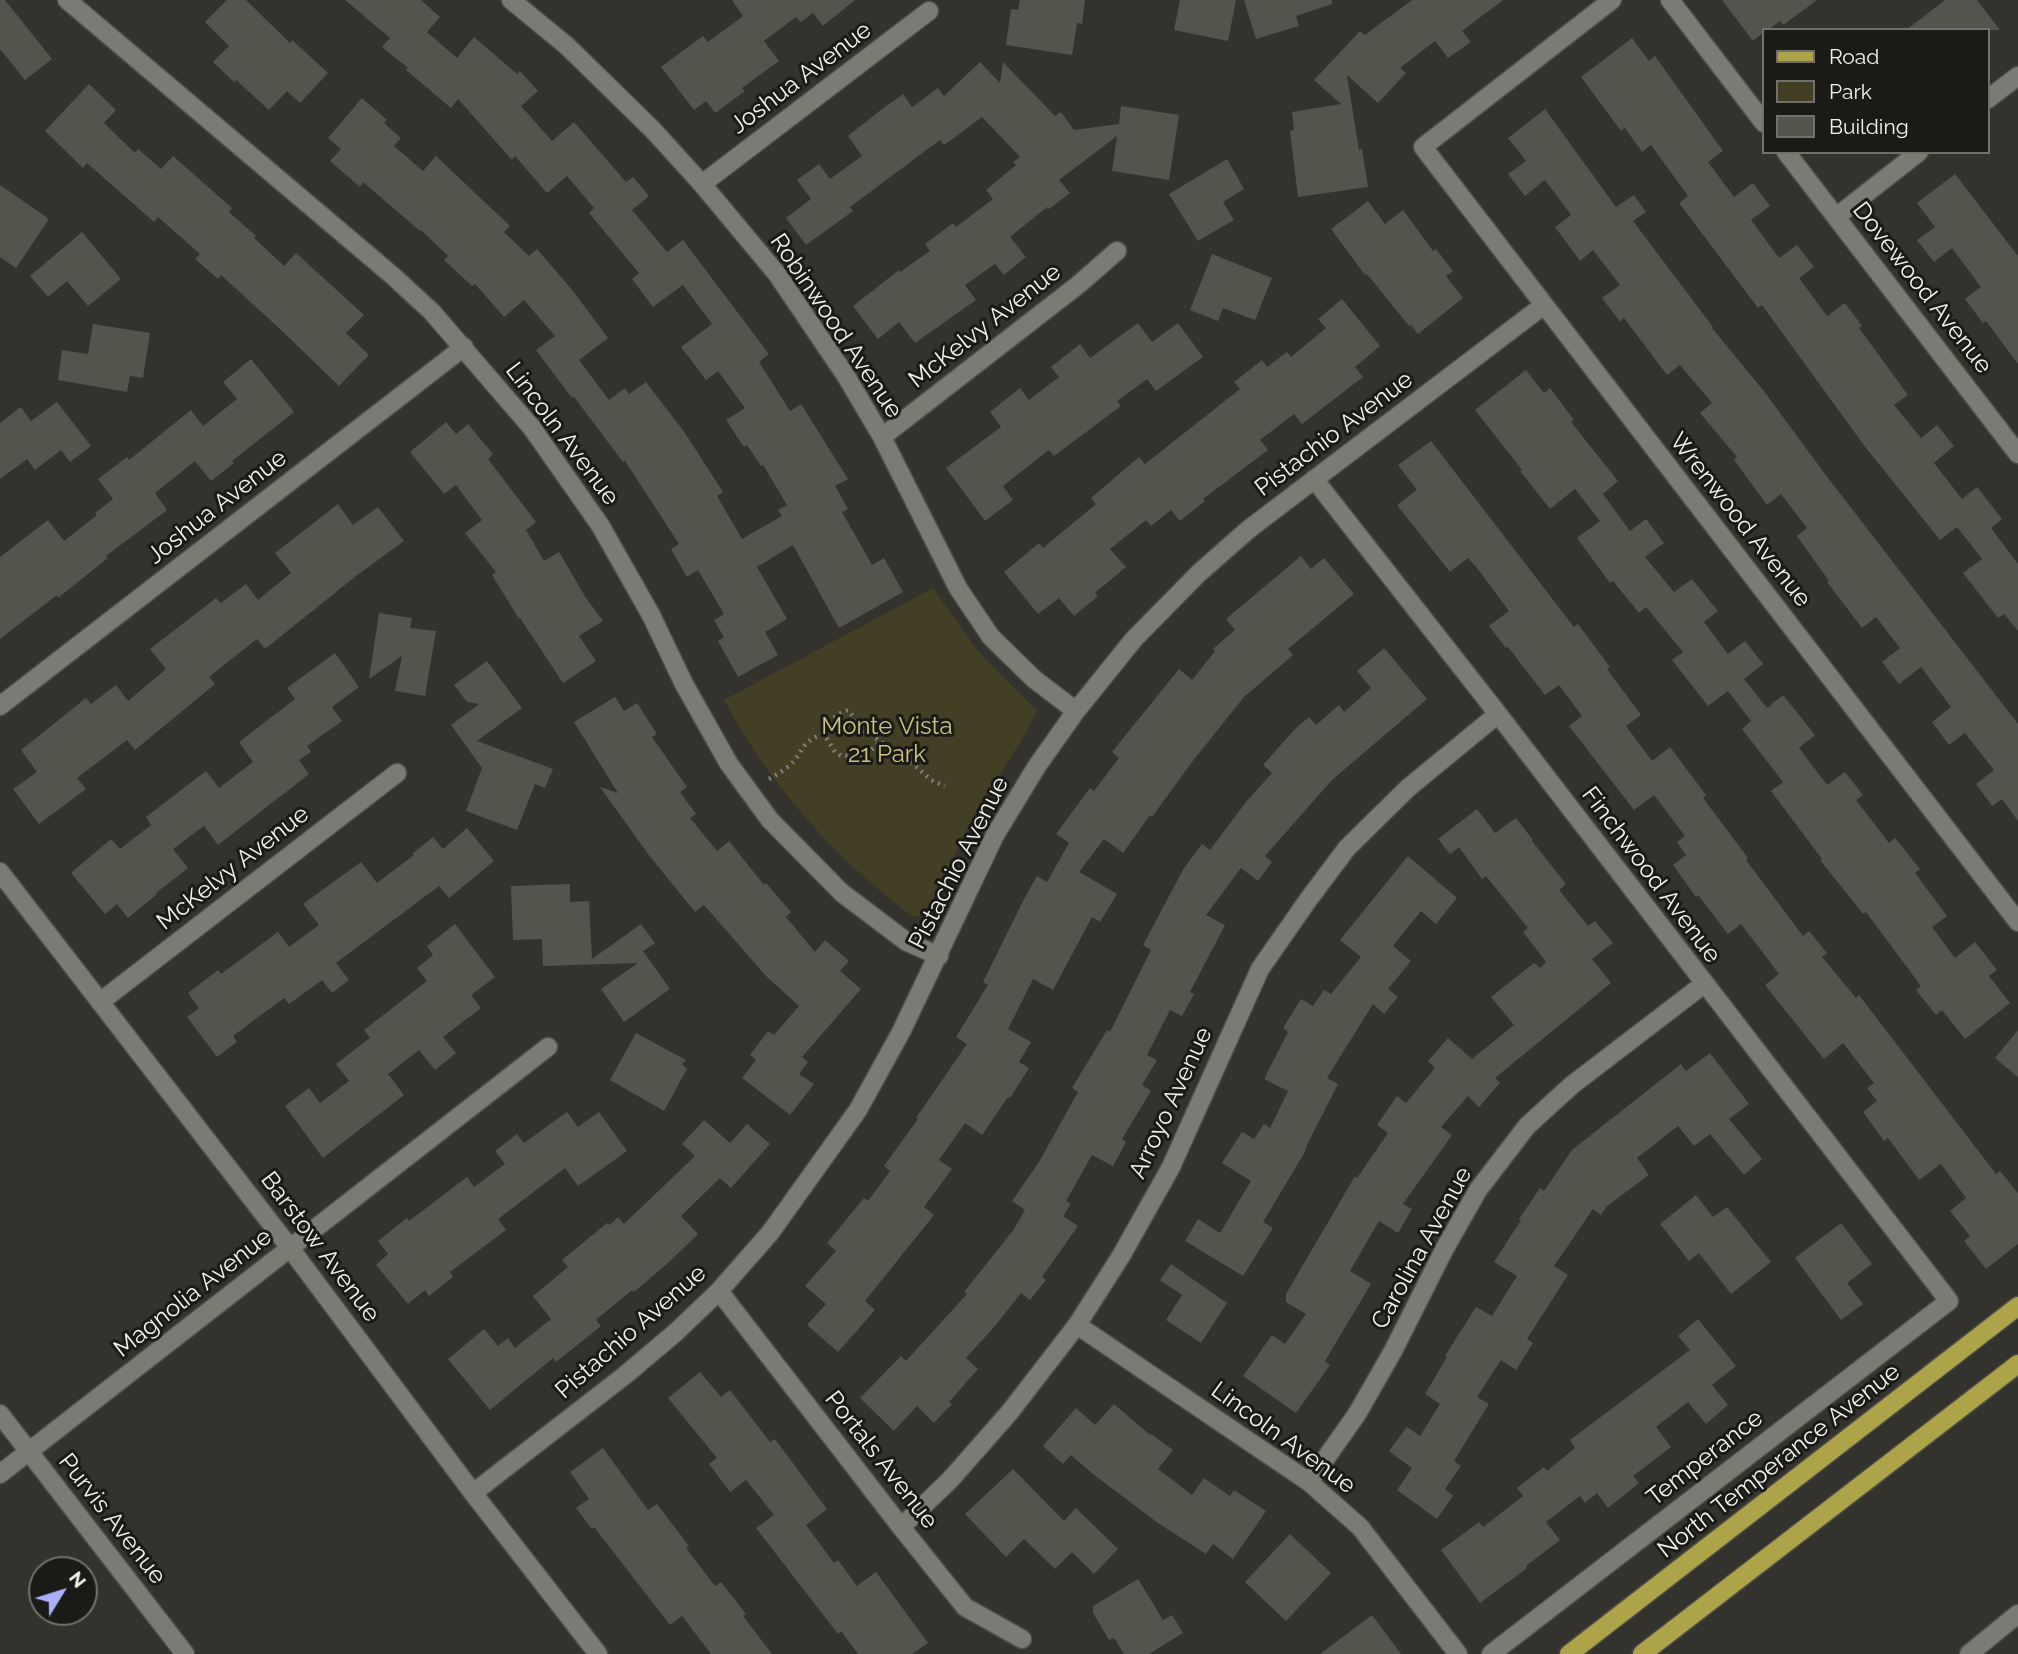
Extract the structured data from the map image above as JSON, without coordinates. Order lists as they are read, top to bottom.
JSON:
{
  "streets": {
    "main road": ["North Temperance Avenue"],
    "street": [
      "Joshua Avenue",
      "Dovewood Avenue",
      "Robinwood Avenue",
      "McKelvy Avenue",
      "Lincoln Avenue",
      "Pistachio Avenue",
      "Wrenwood Avenue",
      "Finchwood Avenue",
      "Arroyo Avenue",
      "Barstow Avenue",
      "Carolina Avenue",
      "Magnolia Avenue",
      "Temperance",
      "Portals Avenue",
      "Purvis Avenue"
    ]
  },
  "crossings": [
    ["Joshua Avenue", "Robinwood Avenue"],
    ["Joshua Avenue", "Lincoln Avenue"],
    ["Robinwood Avenue", "McKelvy Avenue"],
    ["Robinwood Avenue", "Pistachio Avenue"],
    ["McKelvy Avenue", "Barstow Avenue"],
    ["Lincoln Avenue", "Pistachio Avenue"],
    ["Lincoln Avenue", "Arroyo Avenue"],
    ["Lincoln Avenue", "Carolina Avenue"],
    ["Pistachio Avenue", "Wrenwood Avenue"],
    ["Pistachio Avenue", "Finchwood Avenue"],
    ["Pistachio Avenue", "Barstow Avenue"],
    ["Pistachio Avenue", "Portals Avenue"],
    ["Finchwood Avenue", "Arroyo Avenue"],
    ["Finchwood Avenue", "Carolina Avenue"],
    ["Finchwood Avenue", "Temperance"],
    ["Arroyo Avenue", "Portals Avenue"],
    ["Barstow Avenue", "Magnolia Avenue"],
    ["Magnolia Avenue", "Purvis Avenue"]
  ],
  "parks": ["Monte Vista 21 Park"],
  "legend": ["Road", "Park", "Building"],
  "north": "top right"
}
